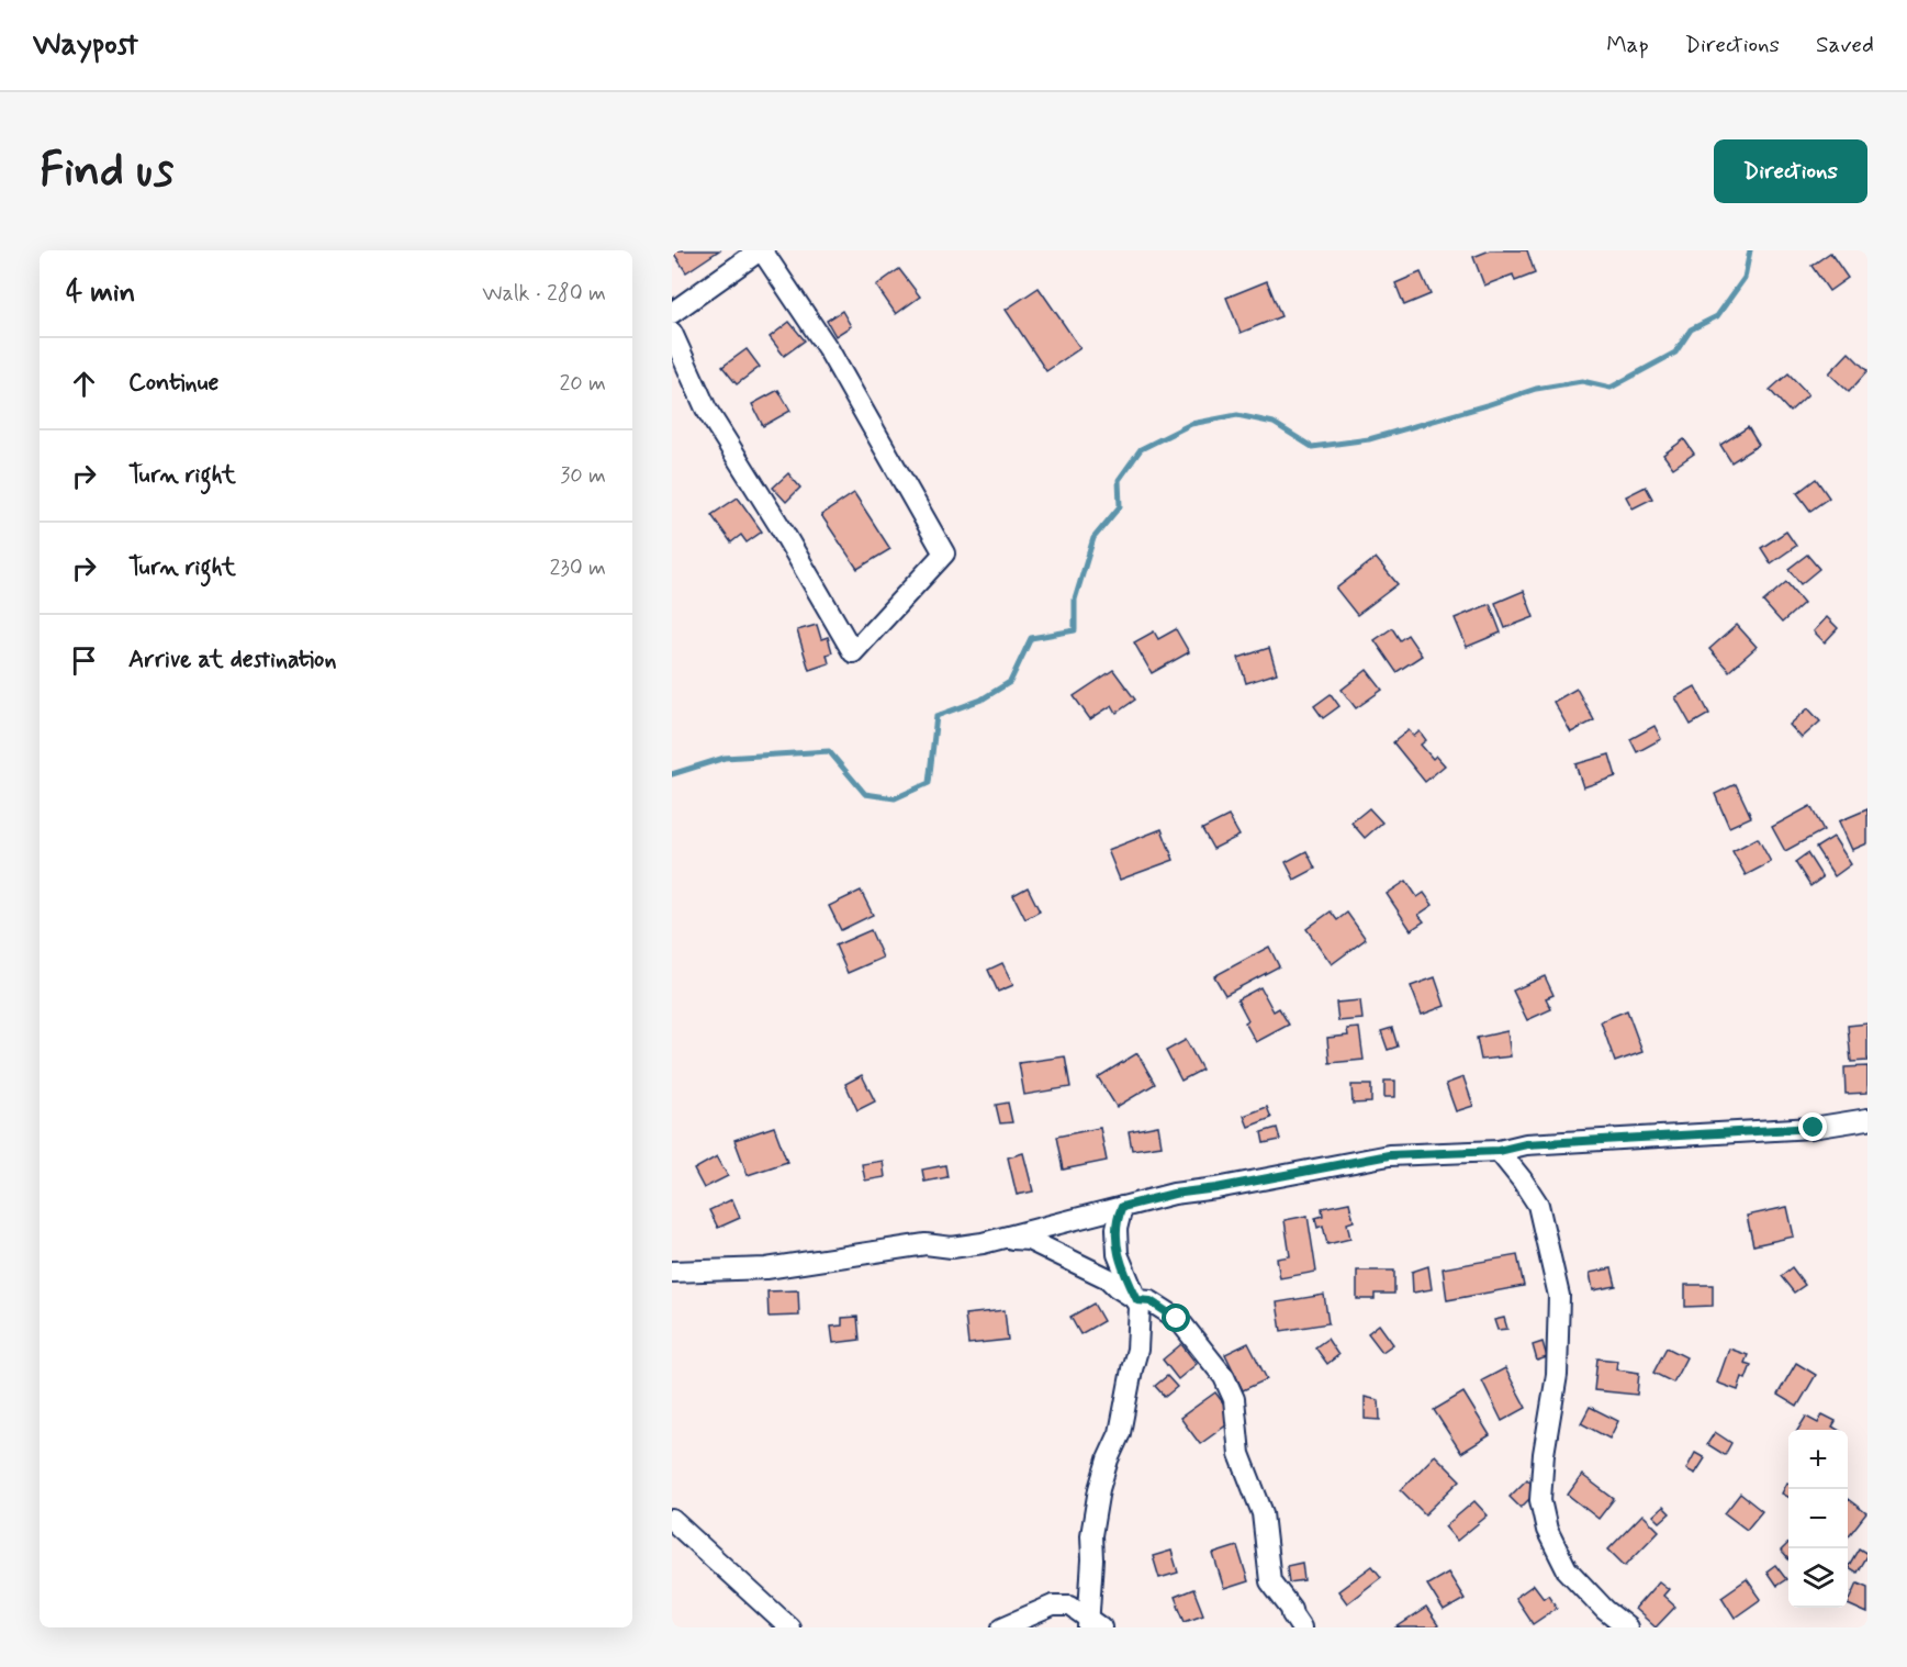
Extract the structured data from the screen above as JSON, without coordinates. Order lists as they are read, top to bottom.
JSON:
{
  "page": {
    "header": "Waypost",
    "nav": ["Map", "Directions", "Saved"],
    "buttons": "Directions",
    "title": "Find us",
    "heading": ["4 min", "Walk · 280 m"],
    "list": [
      ["Continue", "20 m"],
      ["Turn right", "30 m"],
      ["Turn right", "230 m"],
      "Arrive at destination"
    ],
    "map_buttons": ["+", "−"]
  }
}
